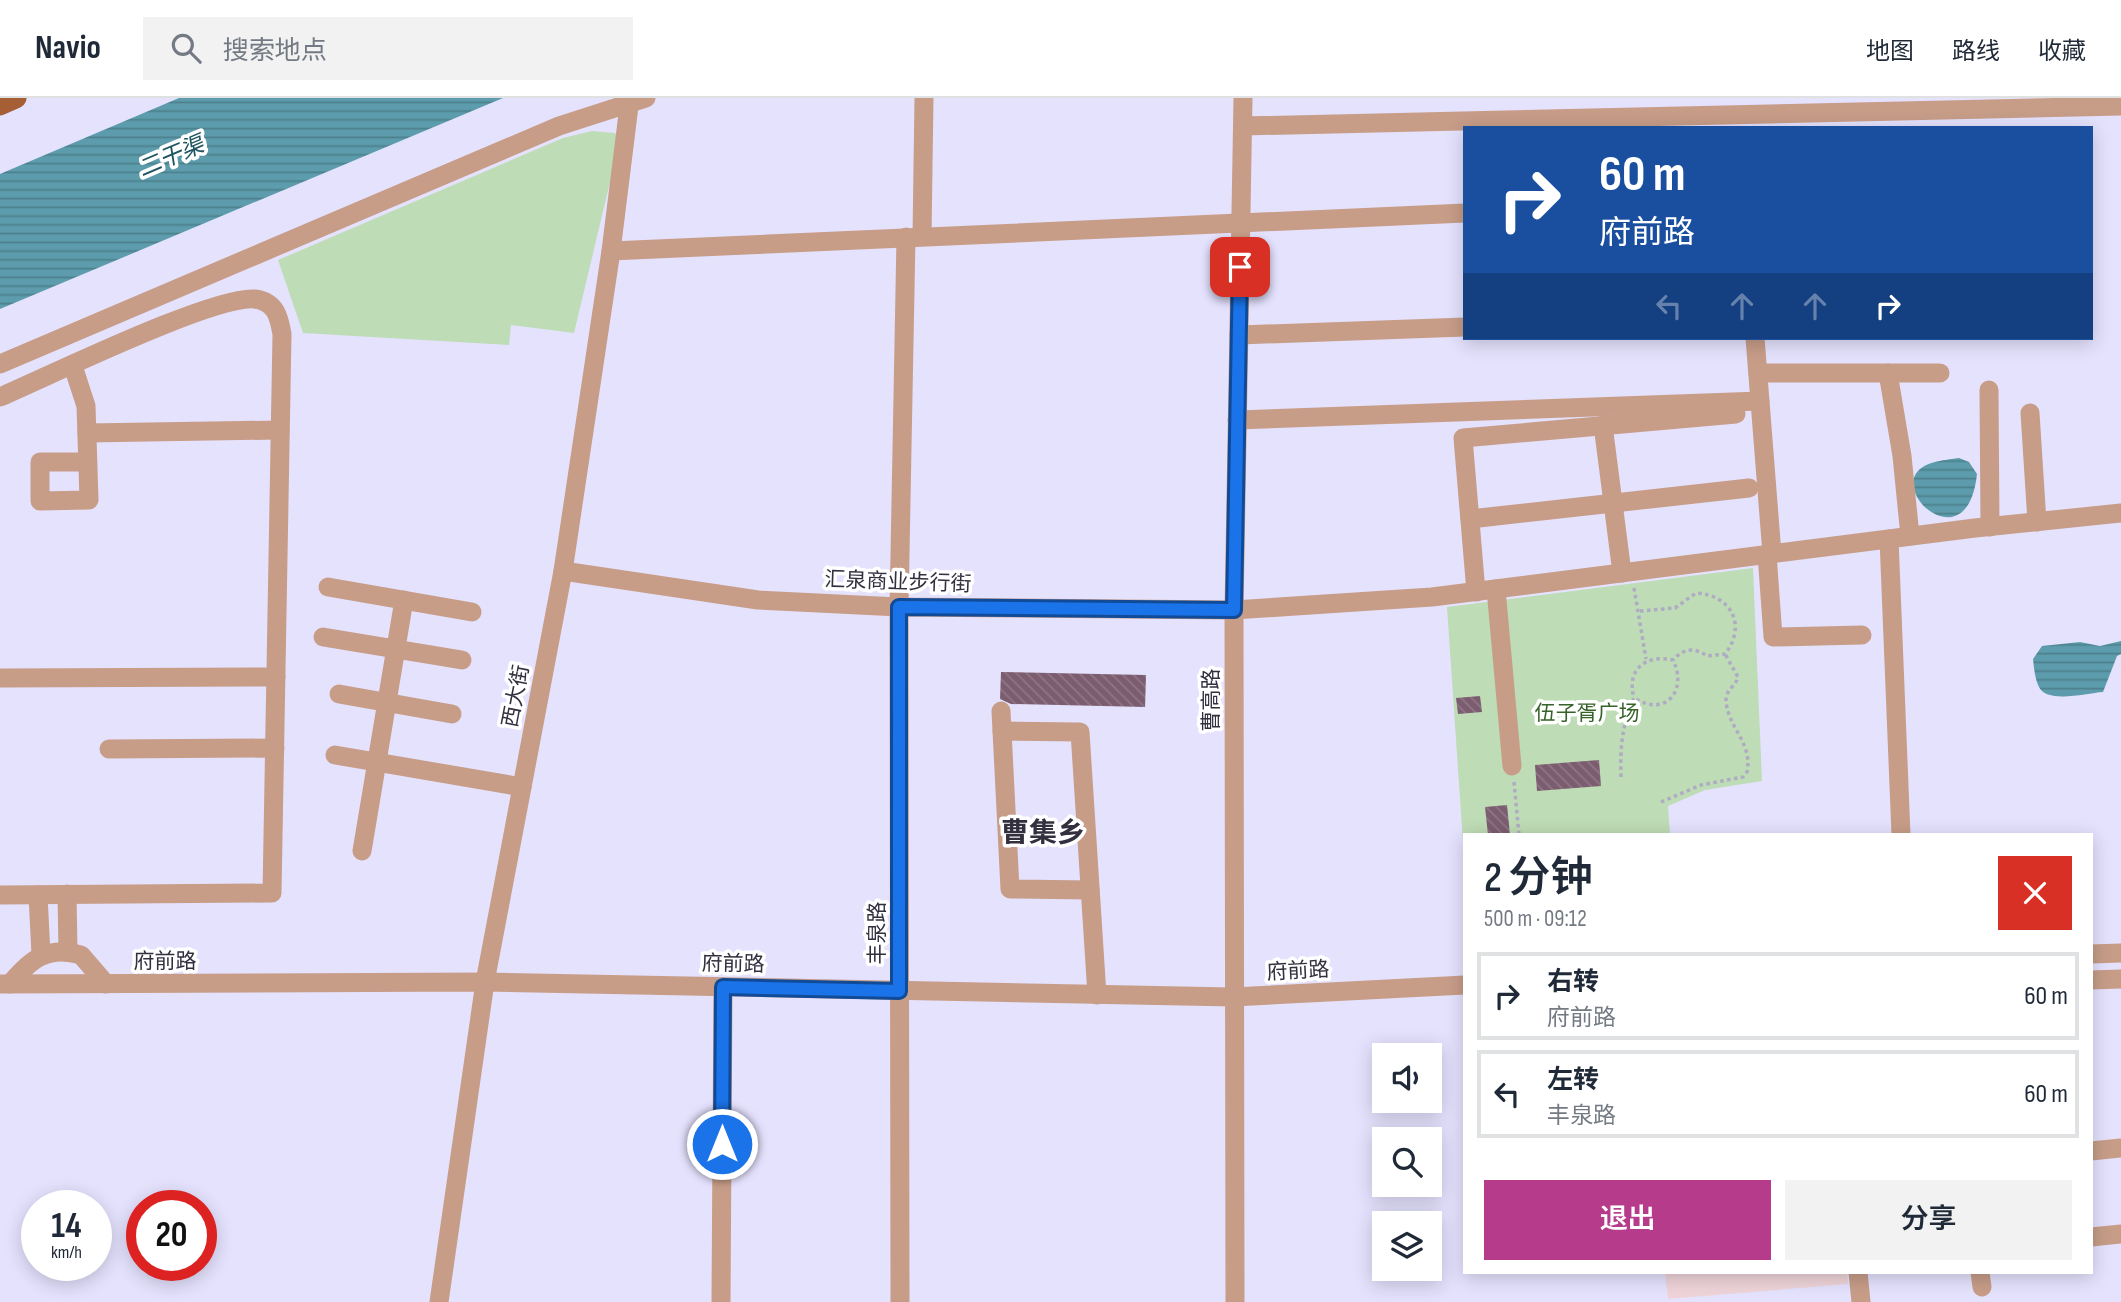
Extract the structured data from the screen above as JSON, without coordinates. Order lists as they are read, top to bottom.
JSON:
{
  "streets": {
    "street": [
      "汇泉商业步行街",
      "西大街",
      "曹高路",
      "丰泉路",
      "府前路"
    ]
  },
  "crossings": [
    ["汇泉商业步行街", "西大街"],
    ["汇泉商业步行街", "曹高路"],
    ["汇泉商业步行街", "丰泉路"],
    ["西大街", "府前路"],
    ["曹高路", "府前路"],
    ["丰泉路", "府前路"]
  ],
  "districts": ["曹集乡"],
  "water": ["二干渠"],
  "parks": ["伍子胥广场"],
  "page": {
    "header": "Navio",
    "search": "搜索地点",
    "nav": ["地图", "路线", "收藏"],
    "turn": ["60 m", "府前路"],
    "heading": ["2 分钟", "500 m · 09:12"],
    "list": [
      {
        "name": "右转",
        "note": "府前路",
        "value": "60 m"
      },
      {
        "name": "左转",
        "note": "丰泉路",
        "value": "60 m"
      }
    ],
    "buttons": ["退出", "分享"],
    "speed": "14 km/h",
    "limit": "20"
  }
}
